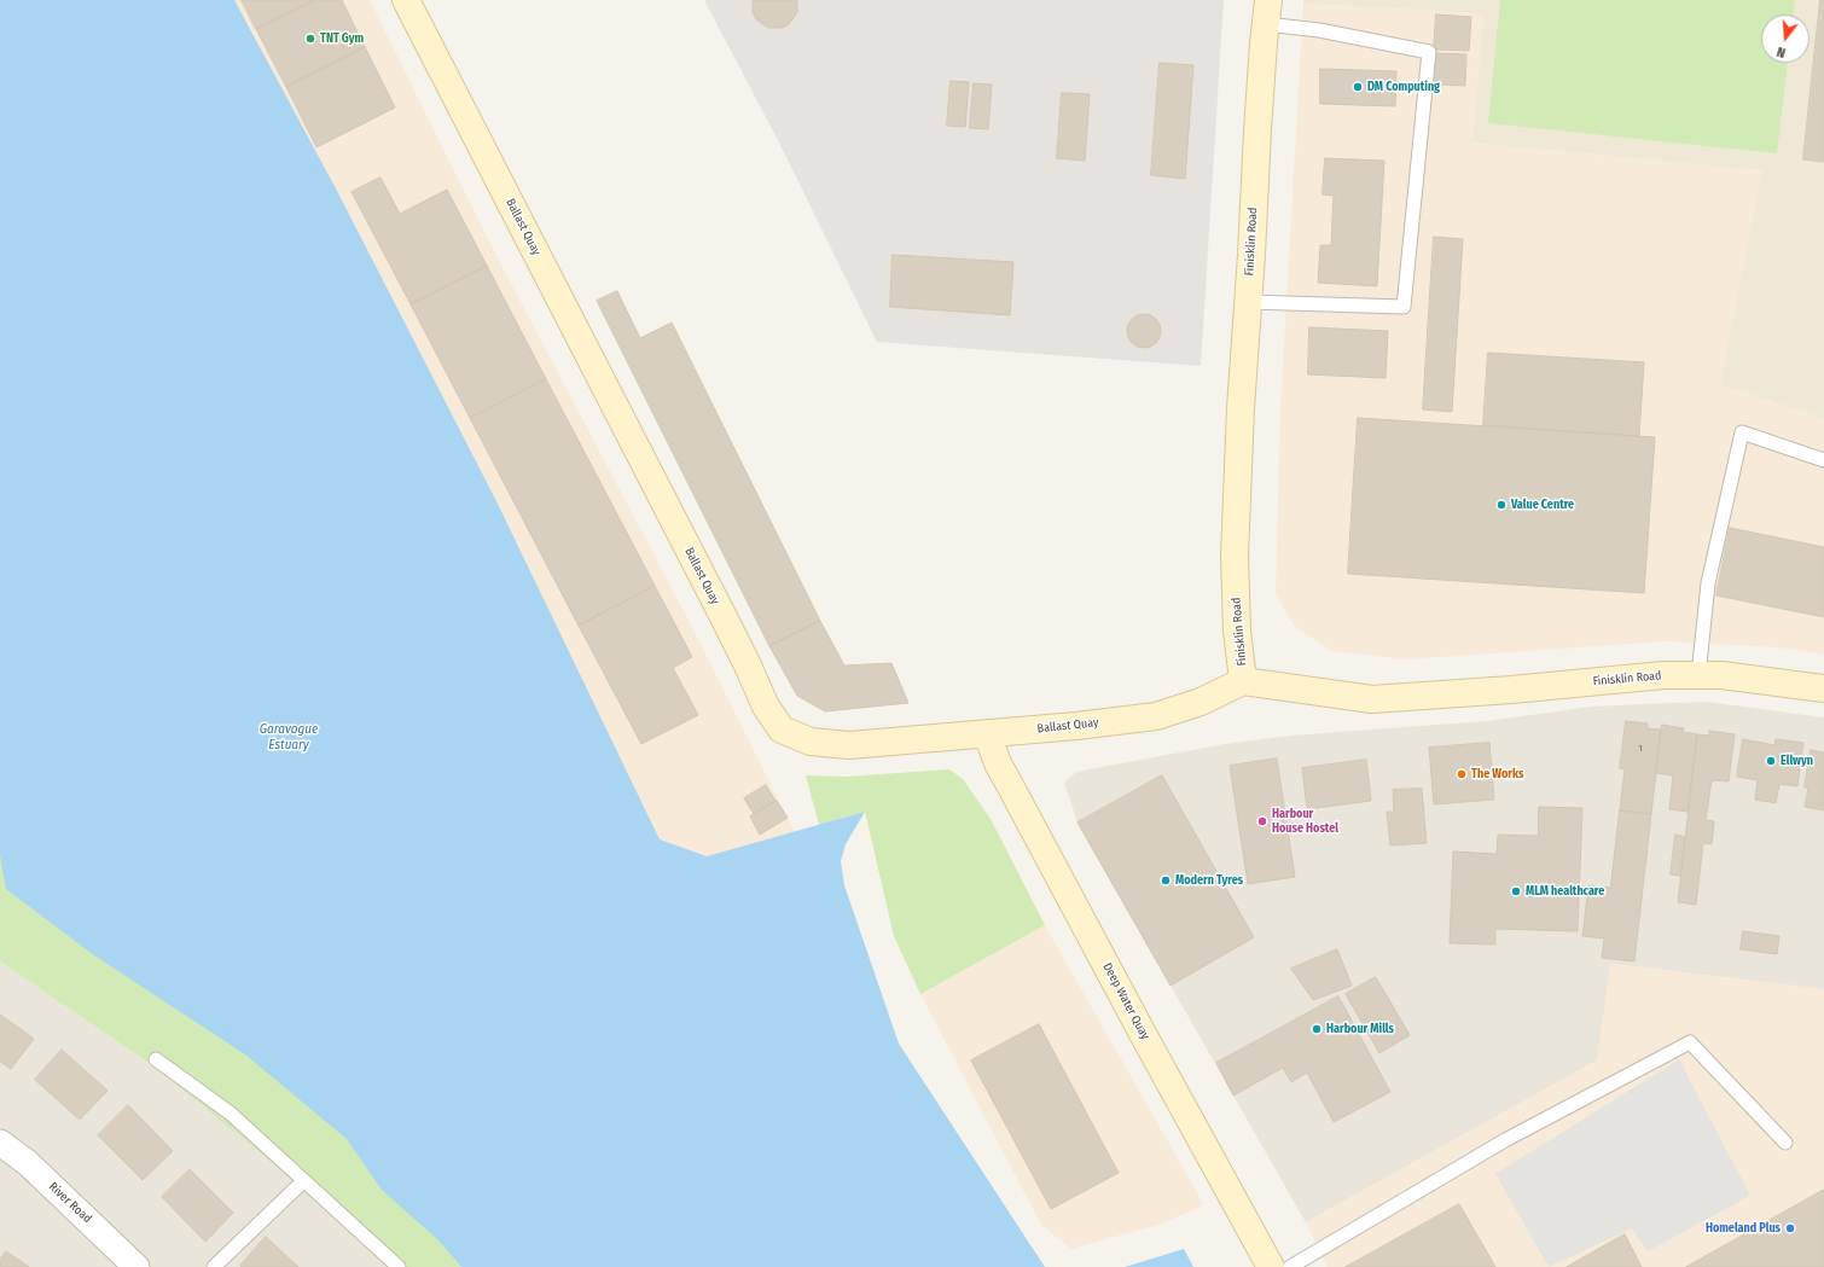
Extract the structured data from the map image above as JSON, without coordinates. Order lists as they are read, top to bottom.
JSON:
{
  "streets": {
    "street": [
      "Ballast Quay",
      "Finisklin Road",
      "Deep Water Quay",
      "River Road"
    ]
  },
  "crossings": [
    ["Ballast Quay", "Finisklin Road"],
    ["Ballast Quay", "Deep Water Quay"]
  ],
  "water": ["Garavogue Estuary"],
  "places": [
    "TNT Gym",
    "DM Computing",
    "Value Centre",
    "Ellwyn",
    "The Works",
    "Harbour House Hostel",
    "Modern Tyres",
    "MLM healthcare",
    "Harbour Mills",
    "Homeland Plus"
  ],
  "house_numbers": ["1"],
  "north": "bottom"
}
